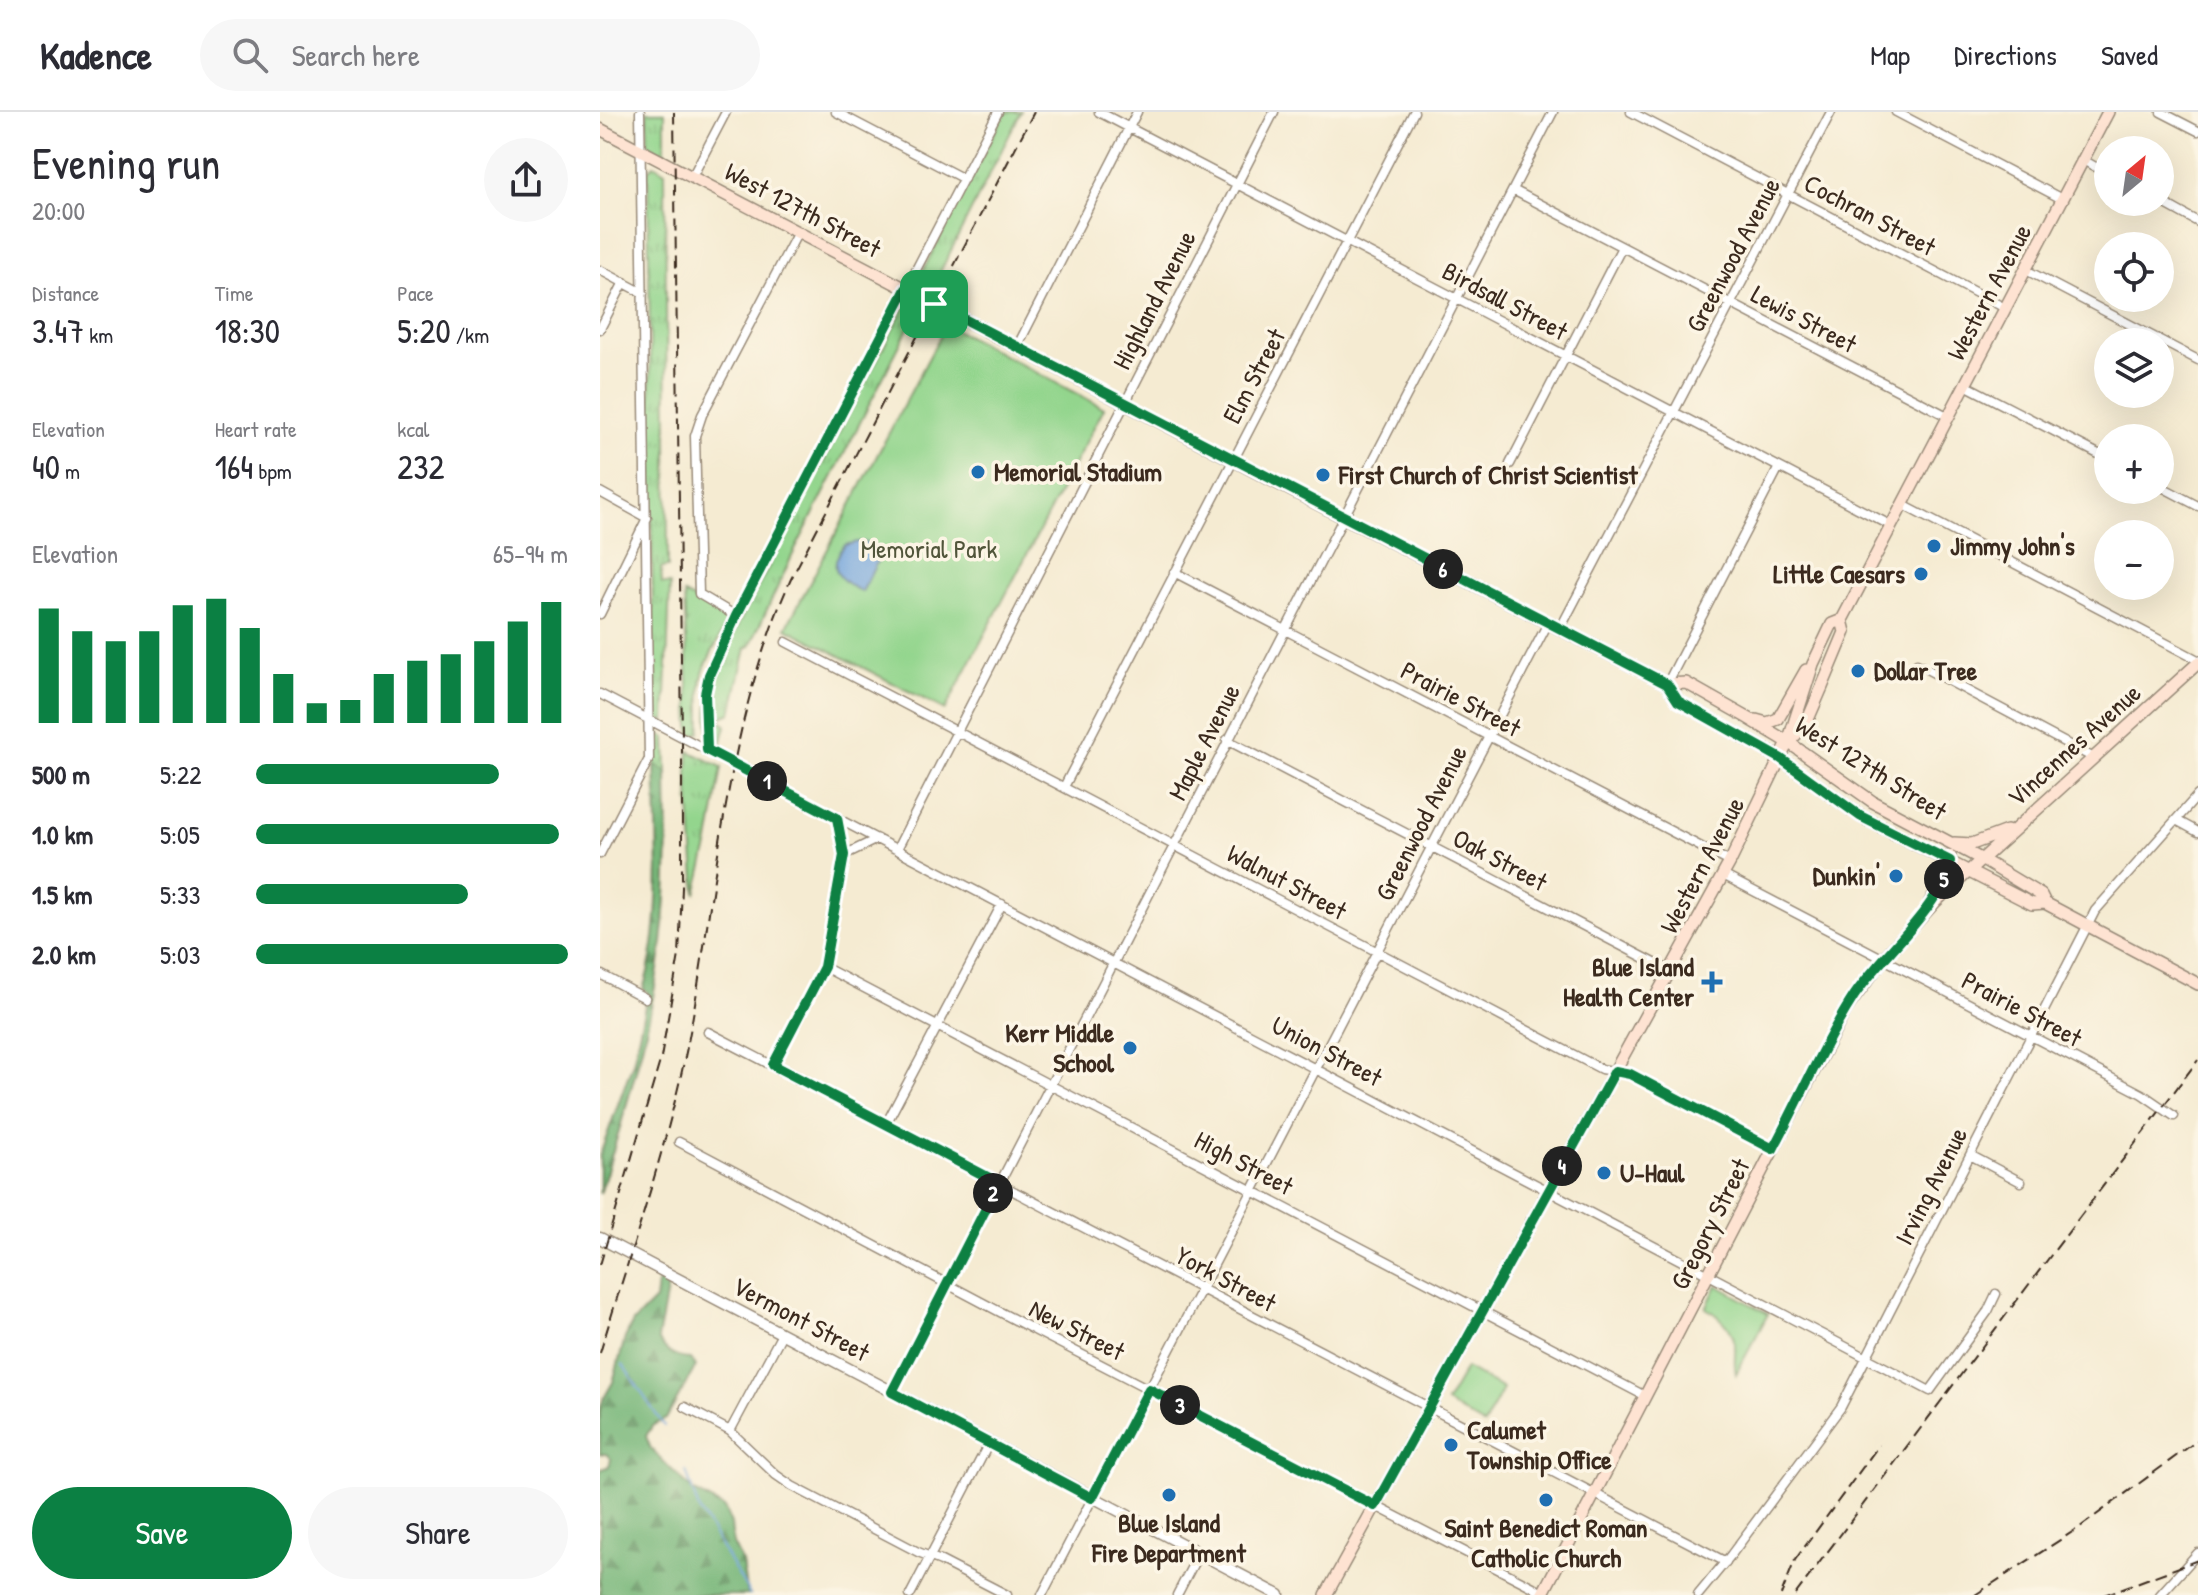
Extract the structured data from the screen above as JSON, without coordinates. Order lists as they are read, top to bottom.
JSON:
{
  "streets": {
    "main road": [
      "West 127th Street",
      "Western Avenue",
      "Vincennes Avenue",
      "Gregory Street"
    ],
    "street": [
      "Cochran Street",
      "Greenwood Avenue",
      "Highland Avenue",
      "Birdsall Street",
      "Lewis Street",
      "Elm Street",
      "Prairie Street",
      "Maple Avenue",
      "Oak Street",
      "Walnut Street",
      "Union Street",
      "High Street",
      "Irving Avenue",
      "York Street",
      "Vermont Street",
      "New Street"
    ]
  },
  "crossings": [
    ["West 127th Street", "Greenwood Avenue"],
    ["West 127th Street", "Western Avenue"],
    ["West 127th Street", "Highland Avenue"],
    ["West 127th Street", "Elm Street"],
    ["West 127th Street", "Maple Avenue"],
    ["West 127th Street", "Vincennes Avenue"],
    ["West 127th Street", "Irving Avenue"],
    ["West 127th Street", "Gregory Street"],
    ["Cochran Street", "Greenwood Avenue"],
    ["Cochran Street", "Western Avenue"],
    ["Greenwood Avenue", "Birdsall Street"],
    ["Greenwood Avenue", "Lewis Street"],
    ["Greenwood Avenue", "Prairie Street"],
    ["Greenwood Avenue", "Oak Street"],
    ["Greenwood Avenue", "Walnut Street"],
    ["Greenwood Avenue", "Union Street"],
    ["Greenwood Avenue", "High Street"],
    ["Greenwood Avenue", "York Street"],
    ["Greenwood Avenue", "Vermont Street"],
    ["Greenwood Avenue", "New Street"],
    ["Western Avenue", "Birdsall Street"],
    ["Western Avenue", "Lewis Street"],
    ["Western Avenue", "Prairie Street"],
    ["Western Avenue", "Oak Street"],
    ["Western Avenue", "Walnut Street"],
    ["Western Avenue", "Union Street"],
    ["Western Avenue", "High Street"],
    ["Western Avenue", "York Street"],
    ["Western Avenue", "New Street"],
    ["Highland Avenue", "Birdsall Street"],
    ["Highland Avenue", "Walnut Street"],
    ["Highland Avenue", "Union Street"],
    ["Birdsall Street", "Elm Street"],
    ["Birdsall Street", "Maple Avenue"],
    ["Lewis Street", "Maple Avenue"],
    ["Elm Street", "Prairie Street"],
    ["Elm Street", "Walnut Street"],
    ["Prairie Street", "Maple Avenue"],
    ["Prairie Street", "Irving Avenue"],
    ["Prairie Street", "Gregory Street"],
    ["Maple Avenue", "Oak Street"],
    ["Maple Avenue", "Walnut Street"],
    ["Maple Avenue", "Union Street"],
    ["Maple Avenue", "High Street"],
    ["Maple Avenue", "York Street"],
    ["Maple Avenue", "Vermont Street"],
    ["Maple Avenue", "New Street"],
    ["Vincennes Avenue", "Gregory Street"],
    ["Walnut Street", "Gregory Street"],
    ["Union Street", "Irving Avenue"],
    ["Union Street", "Gregory Street"],
    ["High Street", "Gregory Street"],
    ["Irving Avenue", "York Street"],
    ["Gregory Street", "York Street"],
    ["Gregory Street", "New Street"]
  ],
  "parks": ["Memorial Park"],
  "places": {
    "other": [
      "Memorial Stadium",
      "First Church of Christ Scientist",
      "Jimmy John's",
      "Little Caesars",
      "Dollar Tree",
      "Dunkin'",
      "Kerr Middle School",
      "U-Haul",
      "Calumet Township Office",
      "Blue Island Fire Department",
      "Saint Benedict Roman Catholic Church"
    ],
    "health": ["Blue Island Health Center"]
  },
  "north": "top right",
  "page": {
    "header": "Kadence",
    "search": "Search here",
    "nav": ["Map", "Directions", "Saved"],
    "heading": ["Evening run", "20:00"],
    "map_buttons": ["+", "−"],
    "stats": [
      ["Distance", "3.47 km"],
      ["Time", "18:30"],
      ["Pace", "5:20 /km"],
      ["Elevation", "40 m"],
      ["Heart rate", "164 bpm"],
      ["kcal", "232"]
    ],
    "chart": ["Elevation", "65–94 m"],
    "pins": [
      "6",
      "1",
      "5",
      "4",
      "2",
      "3"
    ],
    "list": [
      {
        "name": "500 m",
        "note": "5:22"
      },
      {
        "name": "1.0 km",
        "note": "5:05"
      },
      {
        "name": "1.5 km",
        "note": "5:33"
      },
      {
        "name": "2.0 km",
        "note": "5:03"
      }
    ],
    "buttons": ["Save", "Share"]
  }
}
